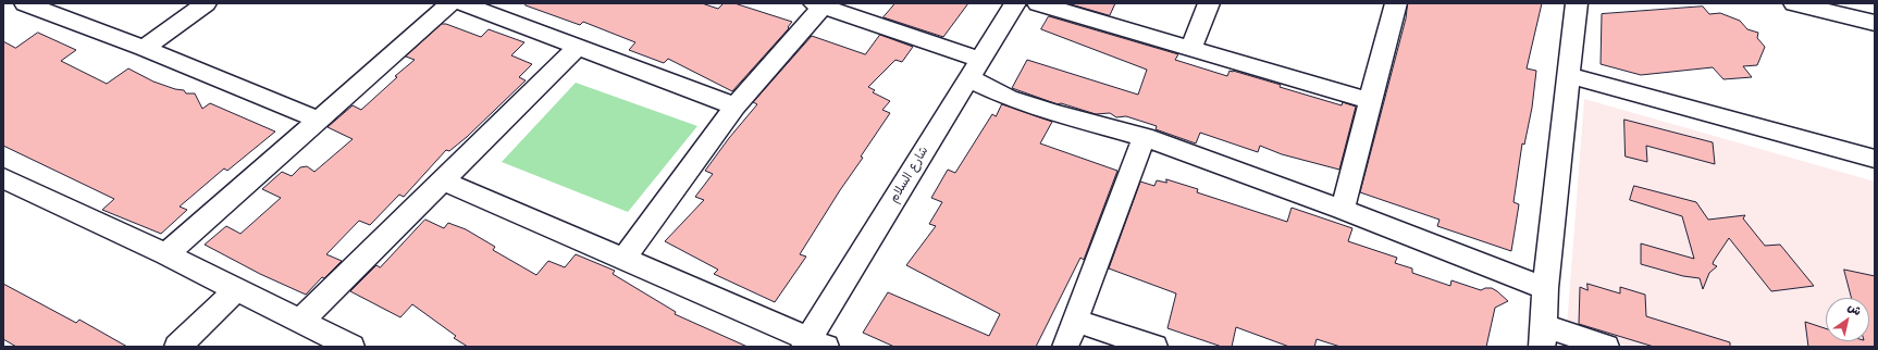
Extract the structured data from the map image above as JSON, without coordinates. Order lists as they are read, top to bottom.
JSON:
{
  "streets": {
    "street": ["شارع السلام"]
  },
  "north": "top right"
}
